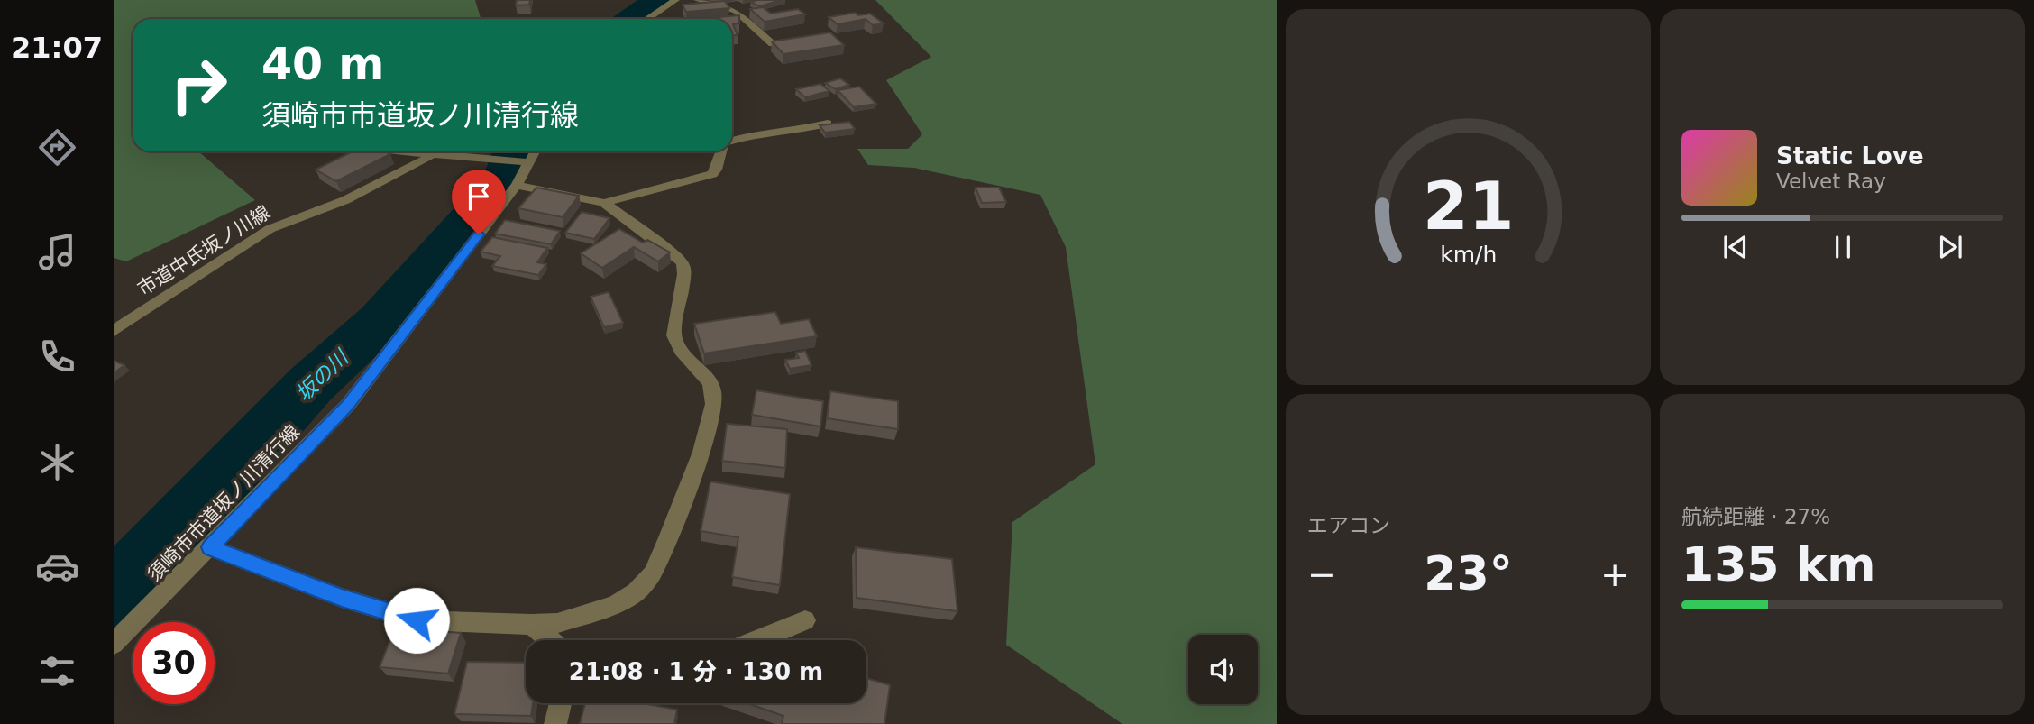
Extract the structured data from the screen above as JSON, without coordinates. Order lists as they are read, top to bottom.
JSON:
{
  "streets": {
    "street": ["市道中氏坂ノ川線", "須崎市市道坂ノ川清行線"]
  },
  "water": ["坂の川"],
  "page": {
    "tabs": "21:07",
    "turn": ["40 m", "須崎市市道坂ノ川清行線"],
    "song": ["Static Love", "Velvet Ray"],
    "tile": [
      "エアコン",
      ["航続距離 · 27%", "135 km"]
    ],
    "heat": ["−", "23°", "+"],
    "limit": "30",
    "trip": "21:08 · 1 分 · 130 m",
    "gauge": ["21", "km/h"]
  }
}
